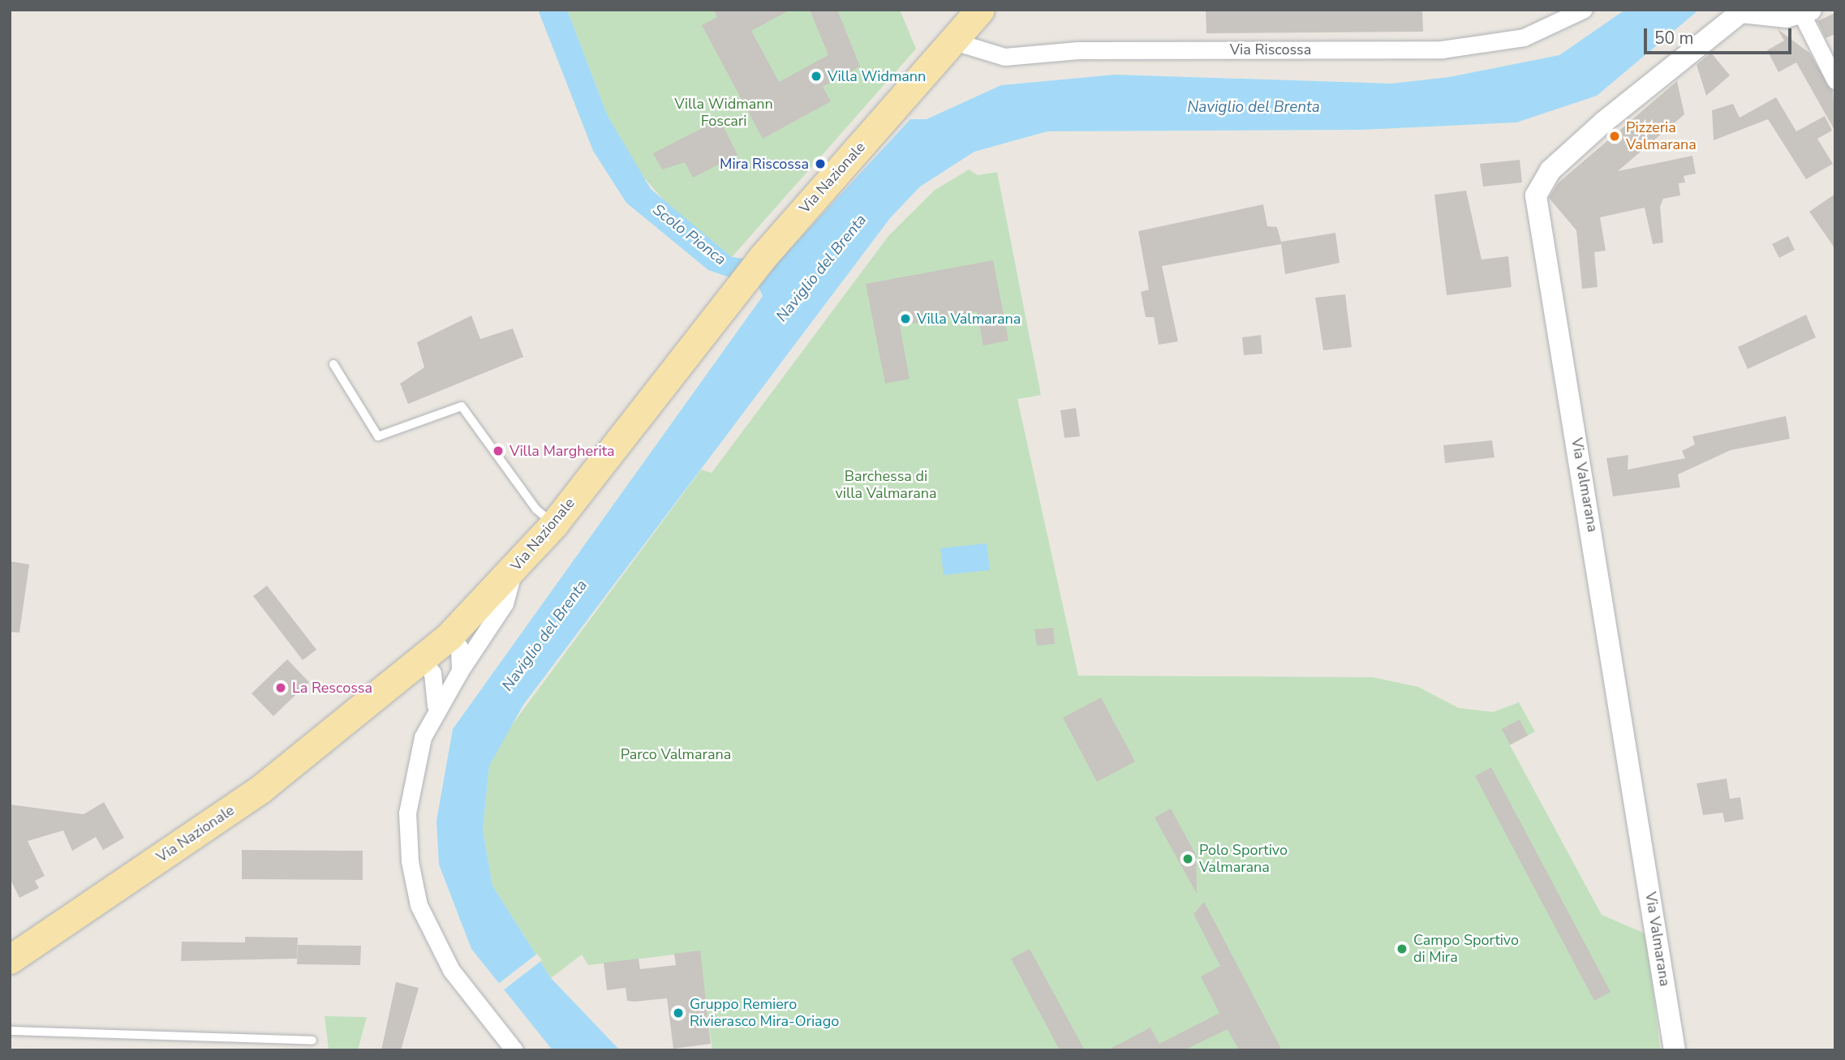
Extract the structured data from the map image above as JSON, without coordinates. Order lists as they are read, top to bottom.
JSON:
{
  "streets": {
    "main road": ["Via Nazionale"],
    "street": ["Via Riscossa", "Via Valmarana"]
  },
  "crossings": [
    ["Via Riscossa", "Via Nazionale"]
  ],
  "water": ["Naviglio del Brenta", "Scolo Pionca"],
  "parks": ["Villa Widmann Foscari", "Barchessa di villa Valmarana", "Parco Valmarana"],
  "places": [
    "Villa Widmann",
    "Pizzeria Valmarana",
    "Mira Riscossa",
    "Villa Valmarana",
    "Villa Margherita",
    "La Rescossa",
    "Polo Sportivo Valmarana",
    "Campo Sportivo di Mira",
    "Gruppo Remiero Rivierasco Mira-Oriago"
  ],
  "scale_bar": "50 m"
}
